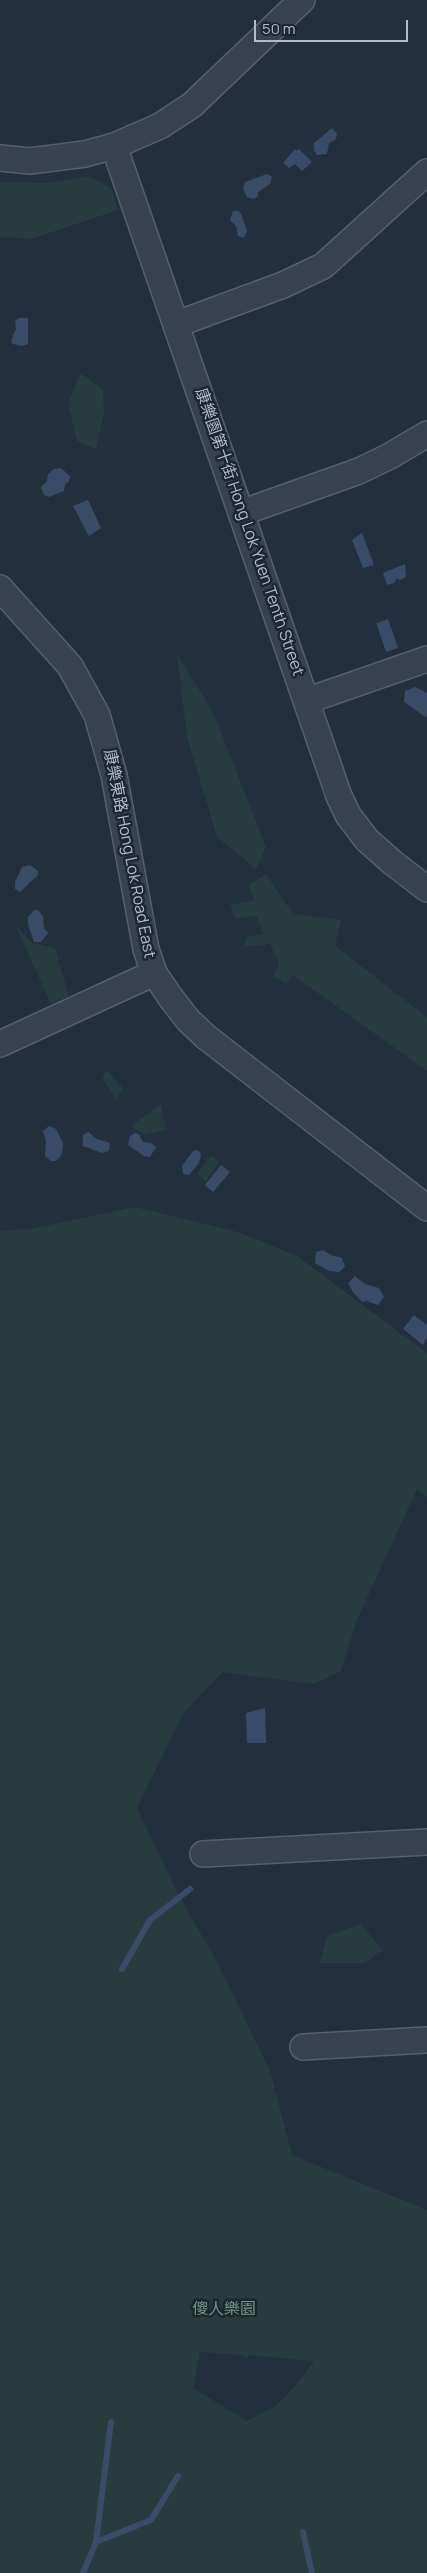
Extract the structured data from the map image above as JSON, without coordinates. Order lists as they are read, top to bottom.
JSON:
{
  "streets": {
    "street": ["康樂園第十街 Hong Lok Yuen Tenth Street", "康樂東路 Hong Lok Road East"]
  },
  "parks": ["傻人樂園"],
  "scale_bar": "50 m"
}
